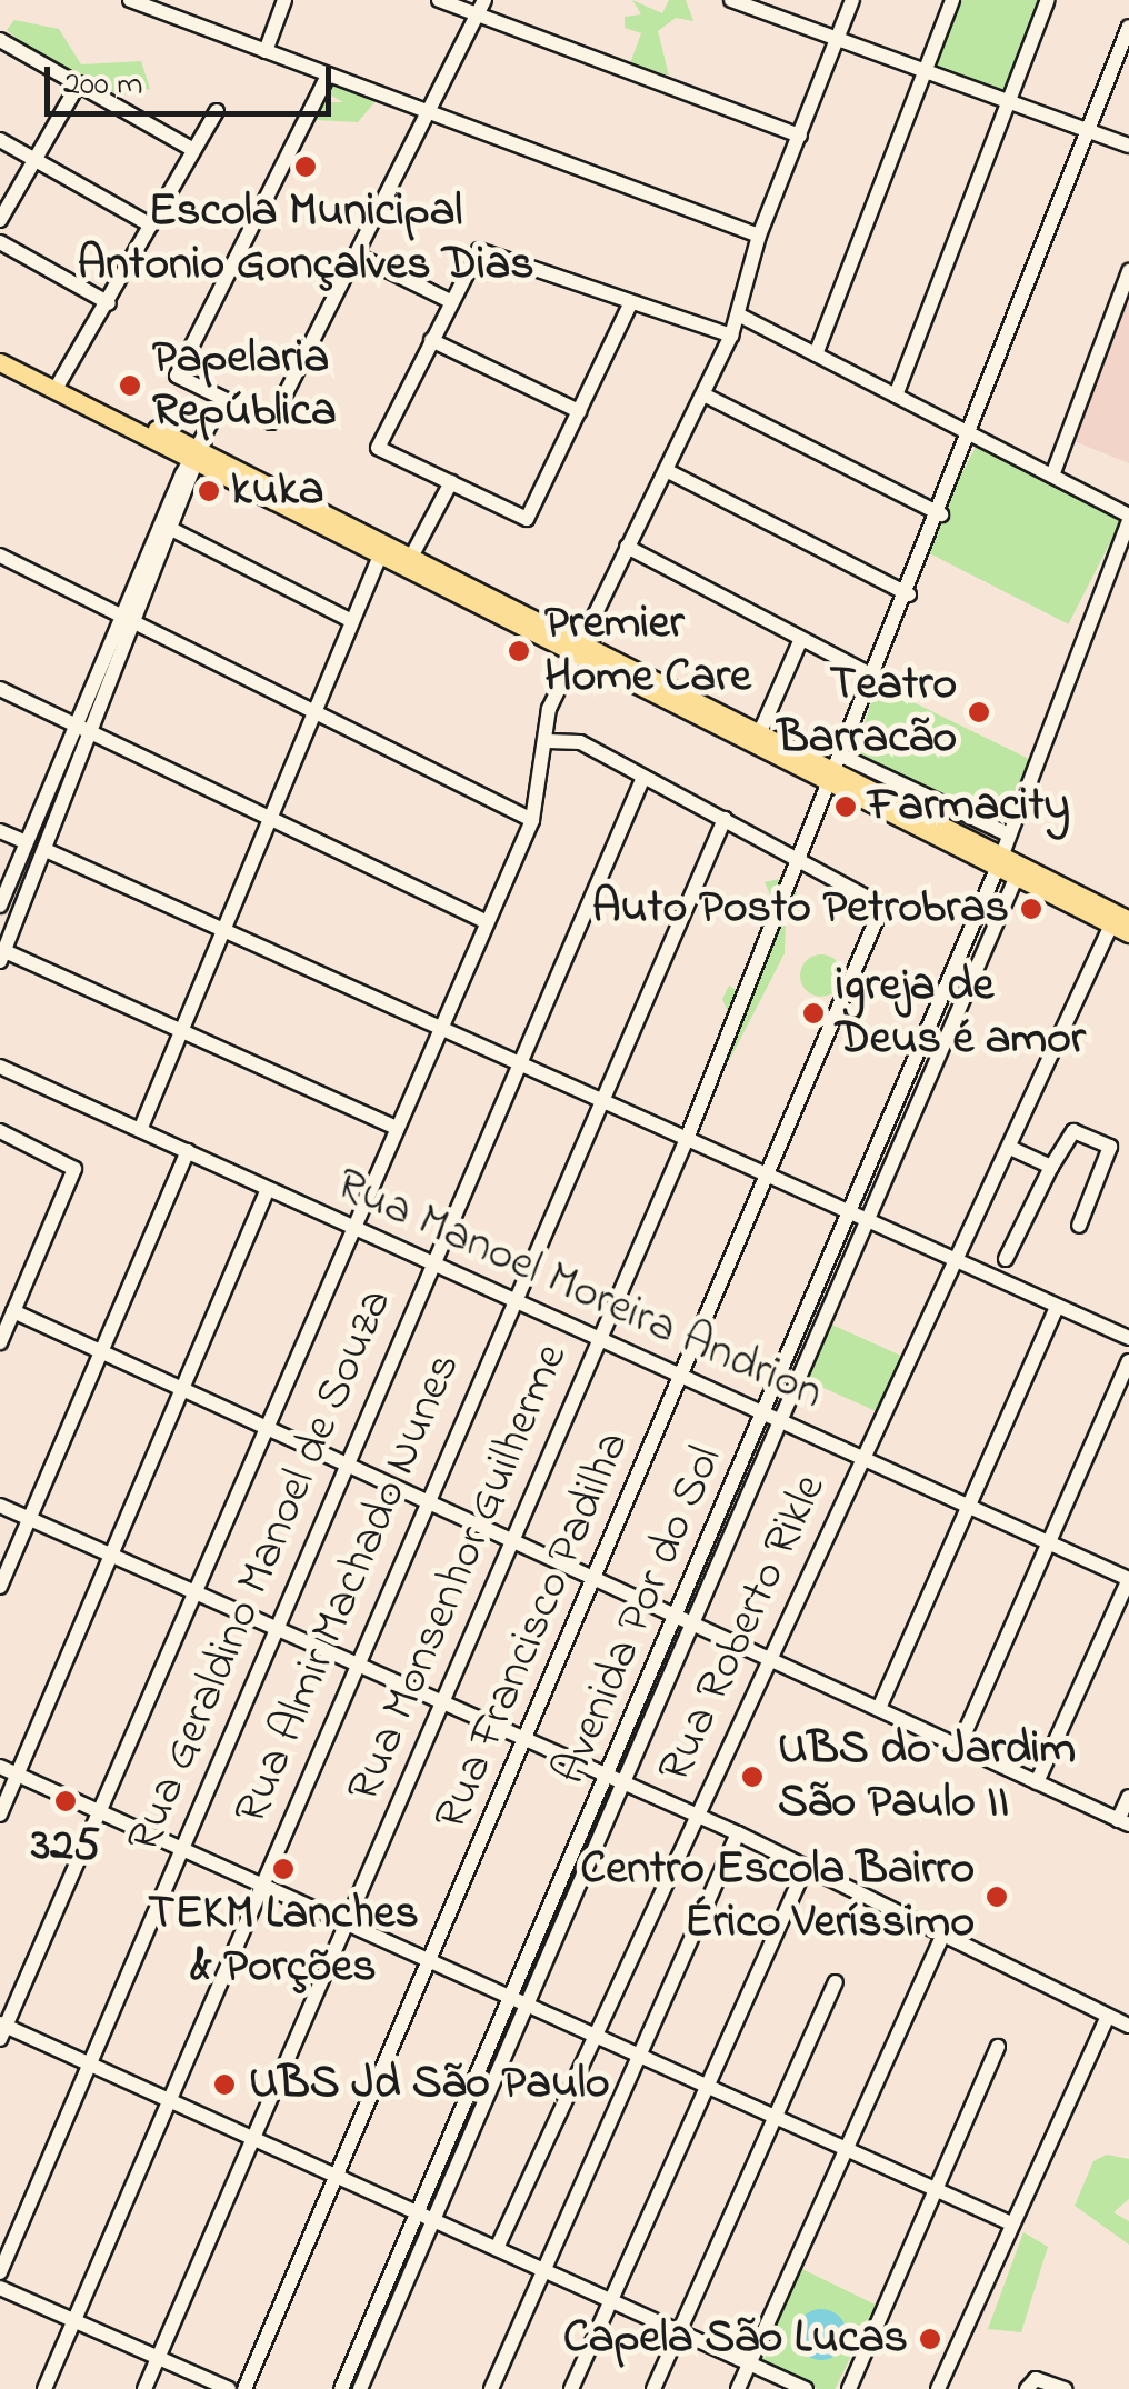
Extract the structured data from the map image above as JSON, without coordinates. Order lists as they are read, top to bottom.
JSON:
{
  "streets": {
    "street": [
      "Rua Manoel Moreira Andrion",
      "Rua Geraldino Manoel de Souza",
      "Rua Monsenhor Guilherme",
      "Rua Almir Machado Nunes",
      "Avenida Por do Sol",
      "Rua Roberto Rikle",
      "Rua Francisco Padilha"
    ]
  },
  "crossings": [
    ["Rua Manoel Moreira Andrion", "Rua Geraldino Manoel de Souza"],
    ["Rua Manoel Moreira Andrion", "Rua Monsenhor Guilherme"],
    ["Rua Manoel Moreira Andrion", "Rua Almir Machado Nunes"],
    ["Rua Manoel Moreira Andrion", "Avenida Por do Sol"],
    ["Rua Manoel Moreira Andrion", "Rua Roberto Rikle"],
    ["Rua Manoel Moreira Andrion", "Rua Francisco Padilha"],
    ["Rua Monsenhor Guilherme", "Rua Francisco Padilha"]
  ],
  "places": [
    "Escola Municipal Antonio Gonçalves Dias",
    "Papelaria República",
    "kuka",
    "Premier Home Care",
    "Teatro Barracão",
    "Farmacity",
    "Auto Posto Petrobras",
    "igreja de Deus é amor",
    "UBS do Jardim São Paulo II",
    "325",
    "TEKM Lanches & Porções",
    "Centro Escola Bairro Érico Veríssimo",
    "UBS Jd São Paulo",
    "Capela São Lucas"
  ],
  "scale_bar": "200 m"
}
